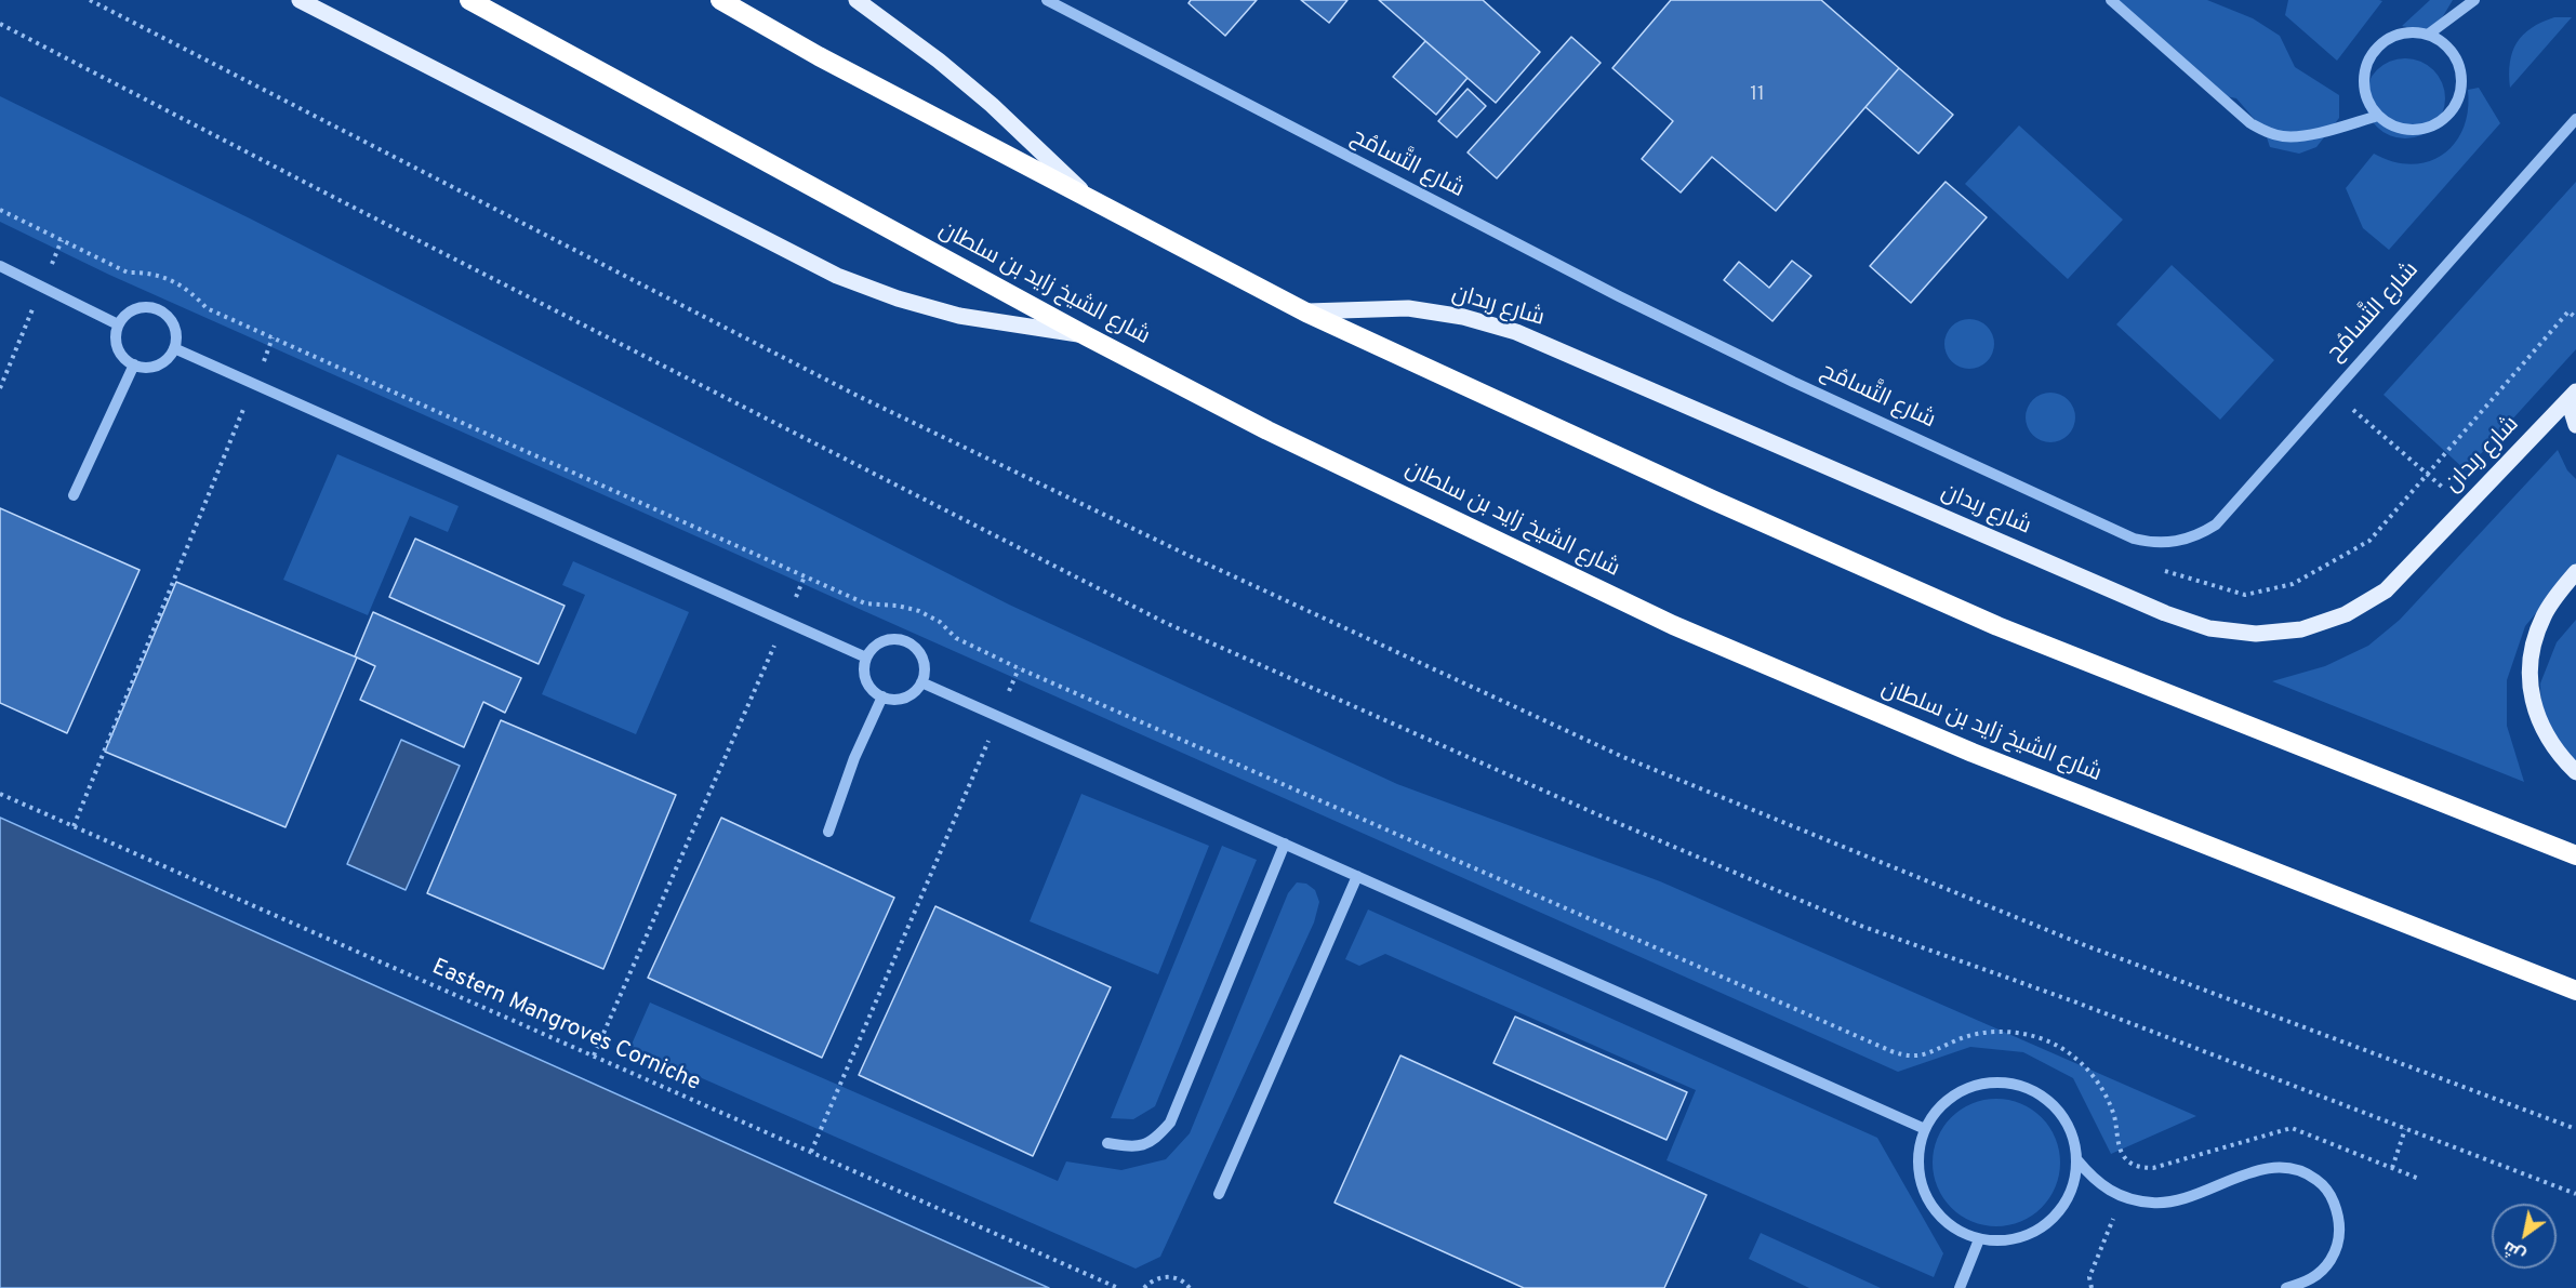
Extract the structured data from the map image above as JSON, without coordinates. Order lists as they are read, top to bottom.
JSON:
{
  "streets": {
    "highway": ["شارع الشيخ زايد بن سلطان"],
    "main road": ["شارع ربدان"],
    "street": ["شارع التَّسامُح"],
    "path": ["Eastern Mangroves Corniche"]
  },
  "house_numbers": ["11"],
  "north": "bottom left"
}
